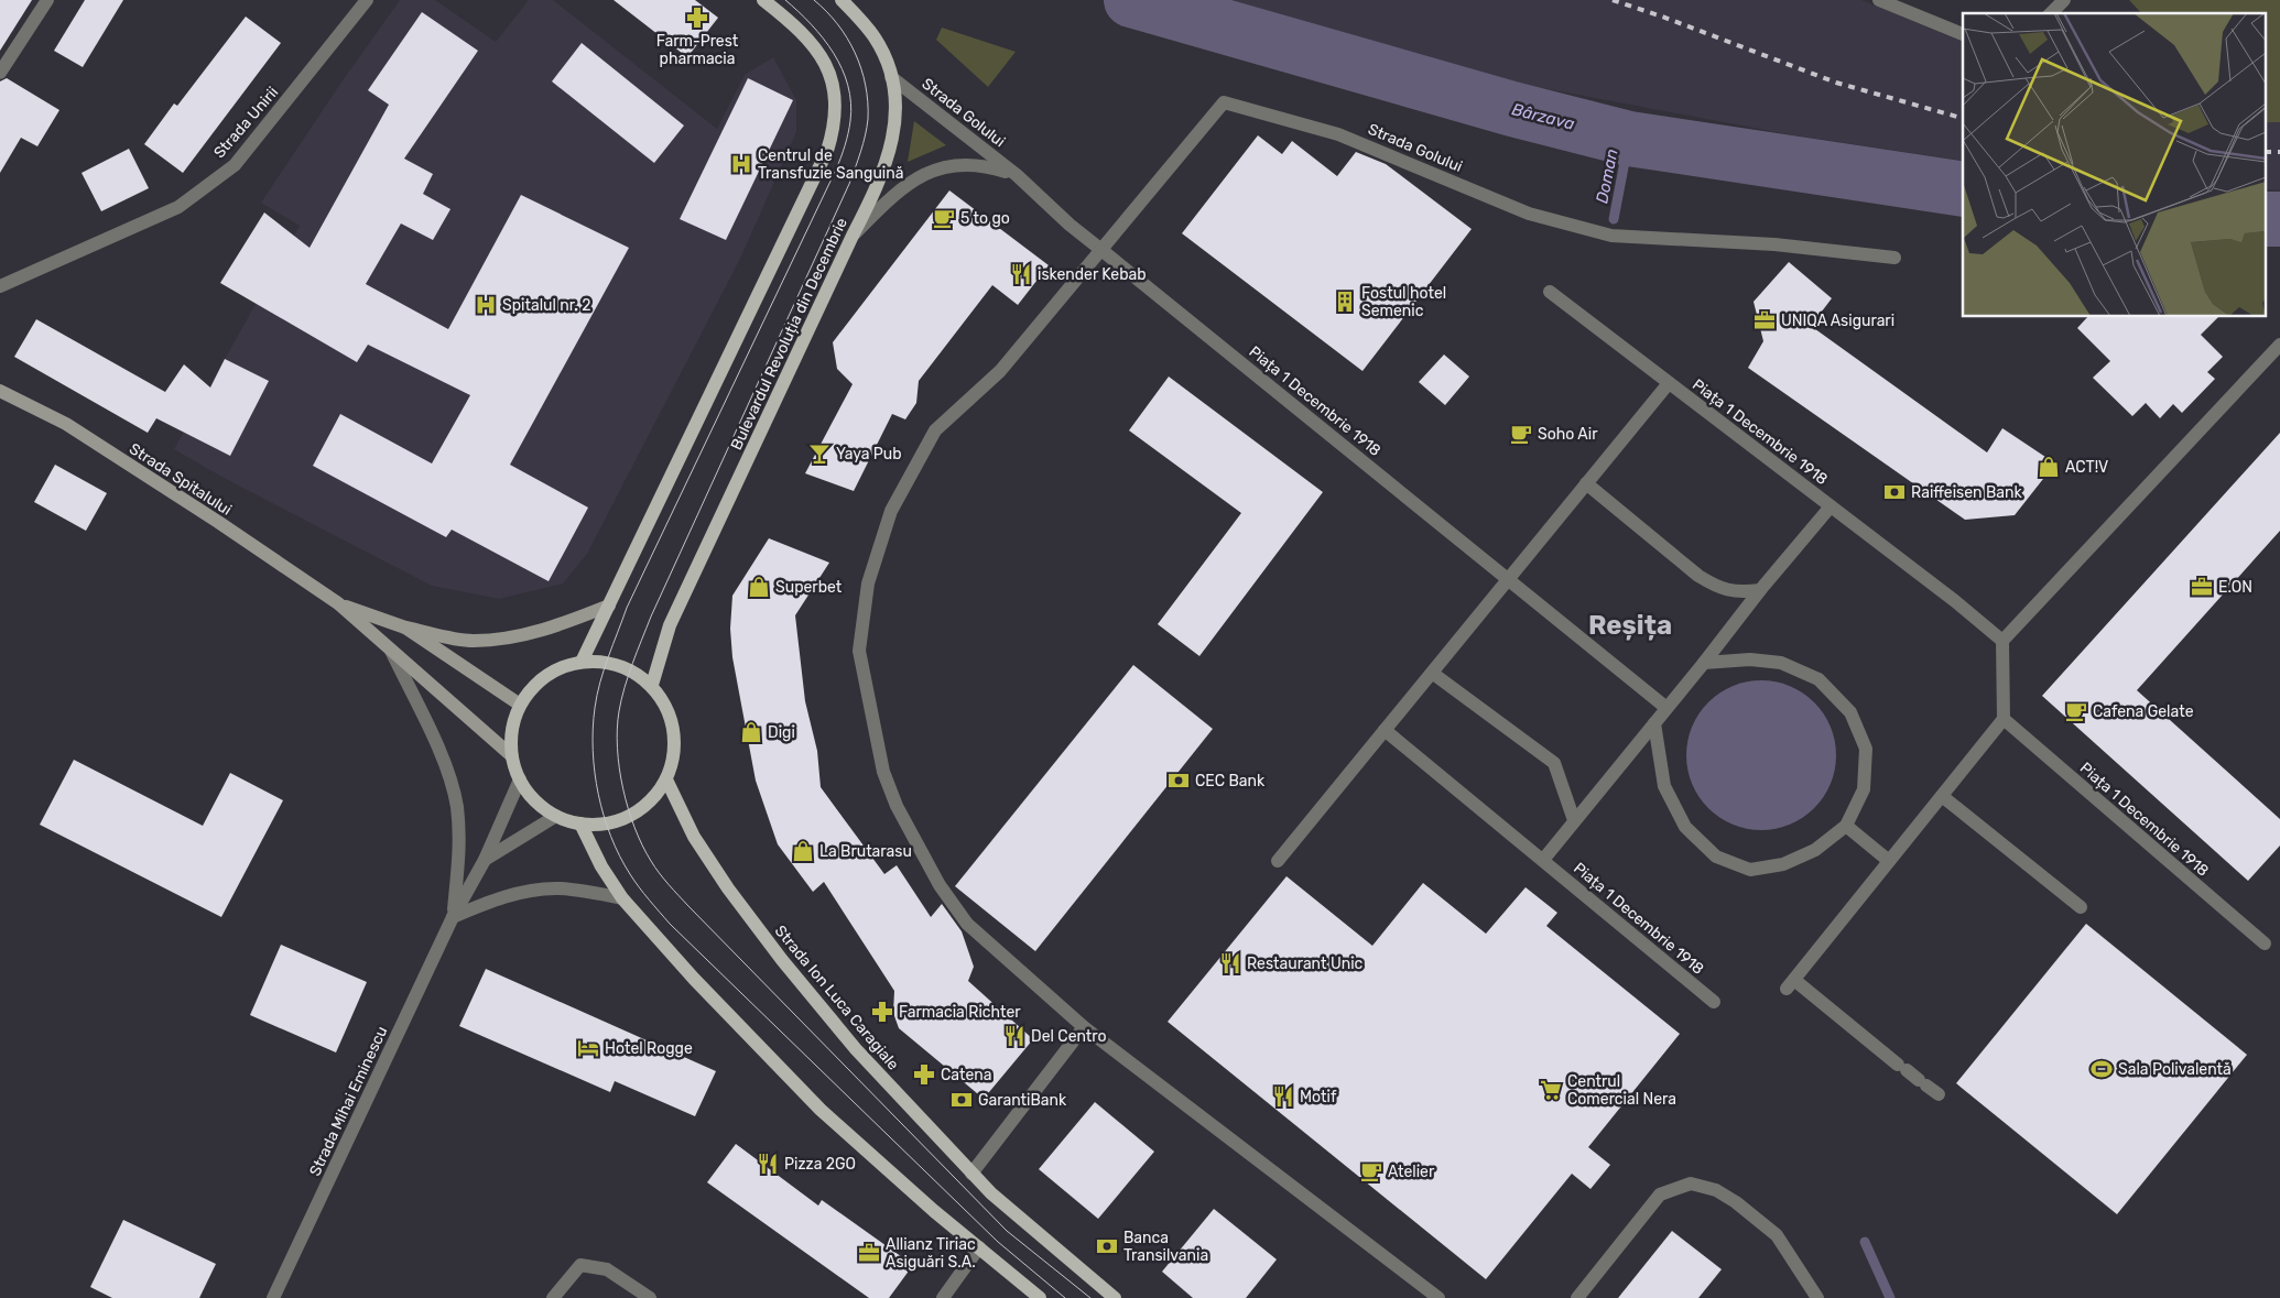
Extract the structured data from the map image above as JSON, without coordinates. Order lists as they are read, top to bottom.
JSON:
{
  "streets": {
    "main road": ["Bulevardul Revoluția din Decembrie", "Strada Spitalului", "Strada Ion Luca Caragiale"],
    "street": [
      "Strada Golului",
      "Strada Unirii",
      "Piața 1 Decembrie 1918",
      "Strada Mihai Eminescu"
    ]
  },
  "crossings": [
    ["Strada Golului", "Bulevardul Revoluția din Decembrie"],
    ["Strada Golului", "Piața 1 Decembrie 1918"],
    ["Bulevardul Revoluția din Decembrie", "Strada Spitalului"],
    ["Bulevardul Revoluția din Decembrie", "Strada Ion Luca Caragiale"],
    ["Bulevardul Revoluția din Decembrie", "Strada Mihai Eminescu"],
    ["Strada Spitalului", "Strada Ion Luca Caragiale"],
    ["Strada Spitalului", "Strada Mihai Eminescu"],
    ["Strada Ion Luca Caragiale", "Strada Mihai Eminescu"]
  ],
  "districts": ["Reșița"],
  "water": ["Bârzava", "Doman"],
  "places": {
    "pharmacy": ["Farm-Prest pharmacia", "Farmacia Richter", "Catena"],
    "hospital": ["Centrul de Transfuzie Sanguină", "Spitalul nr. 2"],
    "cafe": [
      "5 to go",
      "Soho Air",
      "Cafena Gelate",
      "Atelier"
    ],
    "restaurant": [
      "iskender Kebab",
      "Restaurant Unic",
      "Del Centro",
      "Motif",
      "Pizza 2GO"
    ],
    "building": ["Fostul hotel Semenic"],
    "office": ["UNIQA Asigurari", "E.ON", "Allianz Tiriac Asiguări S.A."],
    "bar": ["Yaya Pub"],
    "shop": [
      "ACT!V",
      "Superbet",
      "Digi",
      "La Brutarasu"
    ],
    "bank": [
      "Raiffeisen Bank",
      "CEC Bank",
      "GarantiBank",
      "Banca Transilvania"
    ],
    "hotel": ["Hotel Rogge"],
    "sports": ["Sala Polivalentă"],
    "supermarket": ["Centrul Comercial Nera"]
  }
}
